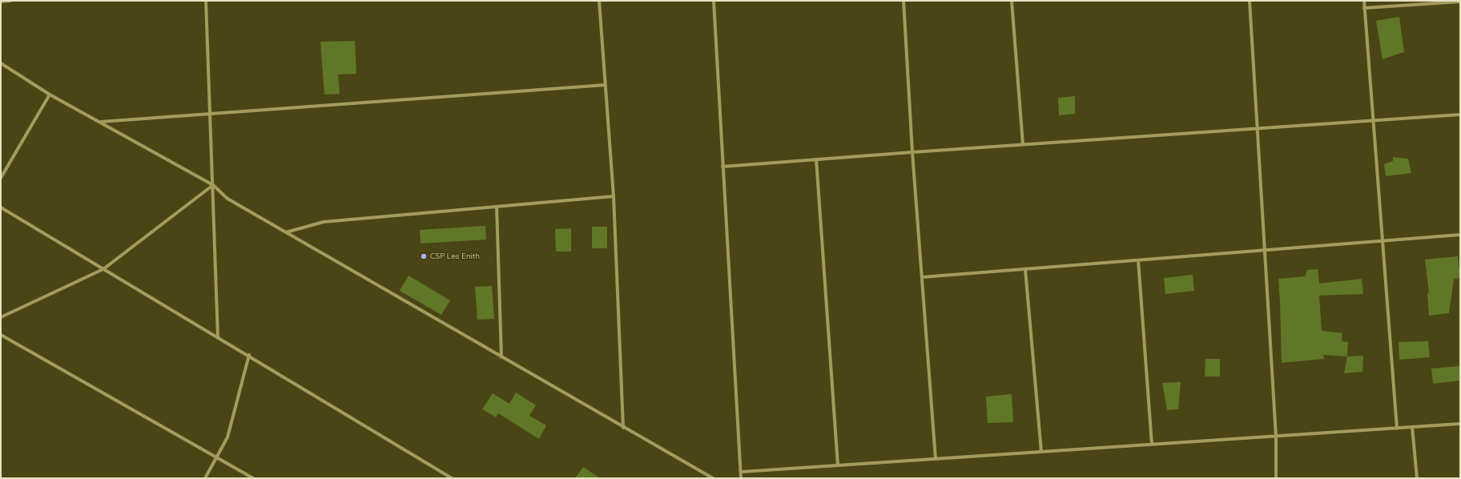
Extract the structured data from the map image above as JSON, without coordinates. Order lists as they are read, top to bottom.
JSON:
{
  "places": ["CSP Les Enith"]
}
